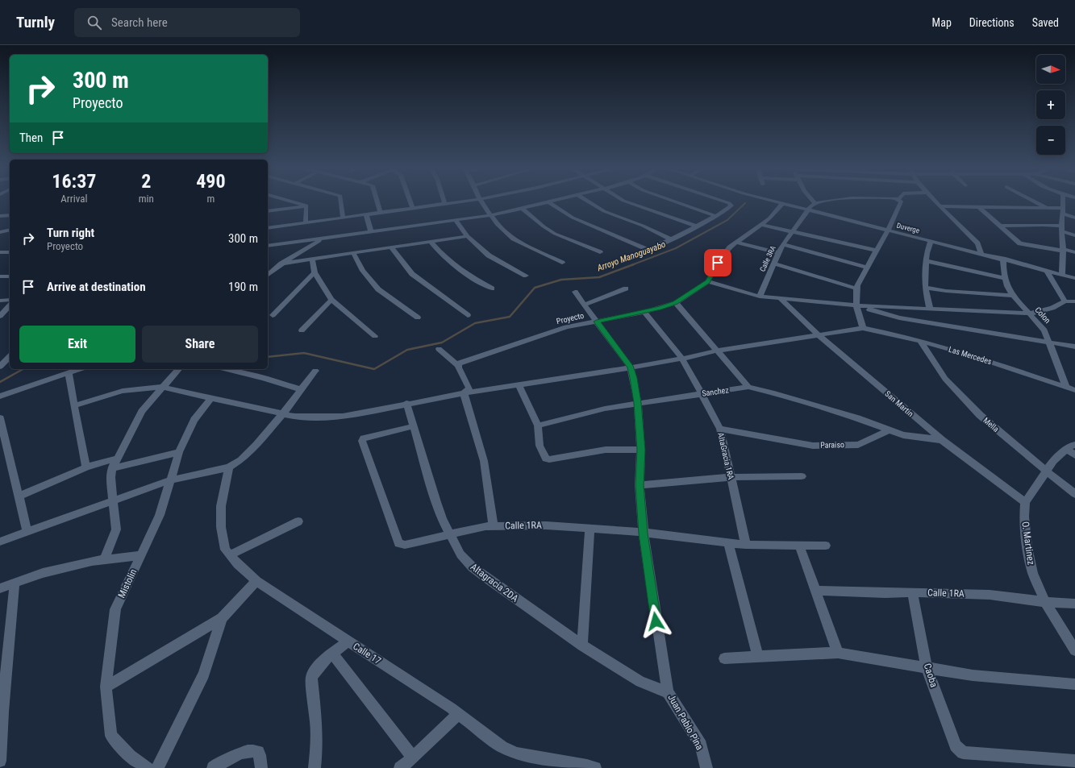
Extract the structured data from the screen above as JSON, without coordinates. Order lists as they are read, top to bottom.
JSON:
{
  "streets": {
    "street": [
      "Duverge",
      "Calle 3RA",
      "Colon",
      "Proyecto",
      "Las Mercedes",
      "Sanchez",
      "San Martin",
      "Mella",
      "Paraiso",
      "AltaGracia 1RA",
      "Calle 1RA",
      "O. Martinez",
      "Altagracia 2DA",
      "Mistolin",
      "Calle 17",
      "Caoba",
      "Juan Pablo Pina"
    ]
  },
  "crossings": [
    ["Duverge", "Calle 3RA"],
    ["Duverge", "Colon"],
    ["Duverge", "Proyecto"],
    ["Colon", "Las Mercedes"],
    ["Proyecto", "AltaGracia 1RA"],
    ["Proyecto", "Juan Pablo Pina"],
    ["Las Mercedes", "Mella"],
    ["Sanchez", "Paraiso"],
    ["Sanchez", "AltaGracia 1RA"],
    ["Sanchez", "Juan Pablo Pina"],
    ["San Martin", "O. Martinez"],
    ["Paraiso", "AltaGracia 1RA"],
    ["AltaGracia 1RA", "Calle 1RA"],
    ["Calle 1RA", "O. Martinez"],
    ["Calle 1RA", "Altagracia 2DA"],
    ["Calle 1RA", "Caoba"],
    ["Calle 1RA", "Juan Pablo Pina"],
    ["Altagracia 2DA", "Juan Pablo Pina"]
  ],
  "water": ["Arroyo Manoguayabo"],
  "north": "right",
  "page": {
    "header": "Turnly",
    "search": "Search here",
    "nav": ["Map", "Directions", "Saved"],
    "map_buttons": ["+", "−"],
    "turn": ["300 m", "Proyecto"],
    "then": "Then",
    "eta": [
      "16:37",
      "Arrival",
      "2",
      "min",
      "490",
      "m"
    ],
    "list": [
      {
        "name": "Turn right",
        "note": "Proyecto",
        "value": "300 m"
      },
      {
        "name": "Arrive at destination",
        "value": "190 m"
      }
    ],
    "buttons": ["Exit", "Share"]
  }
}
